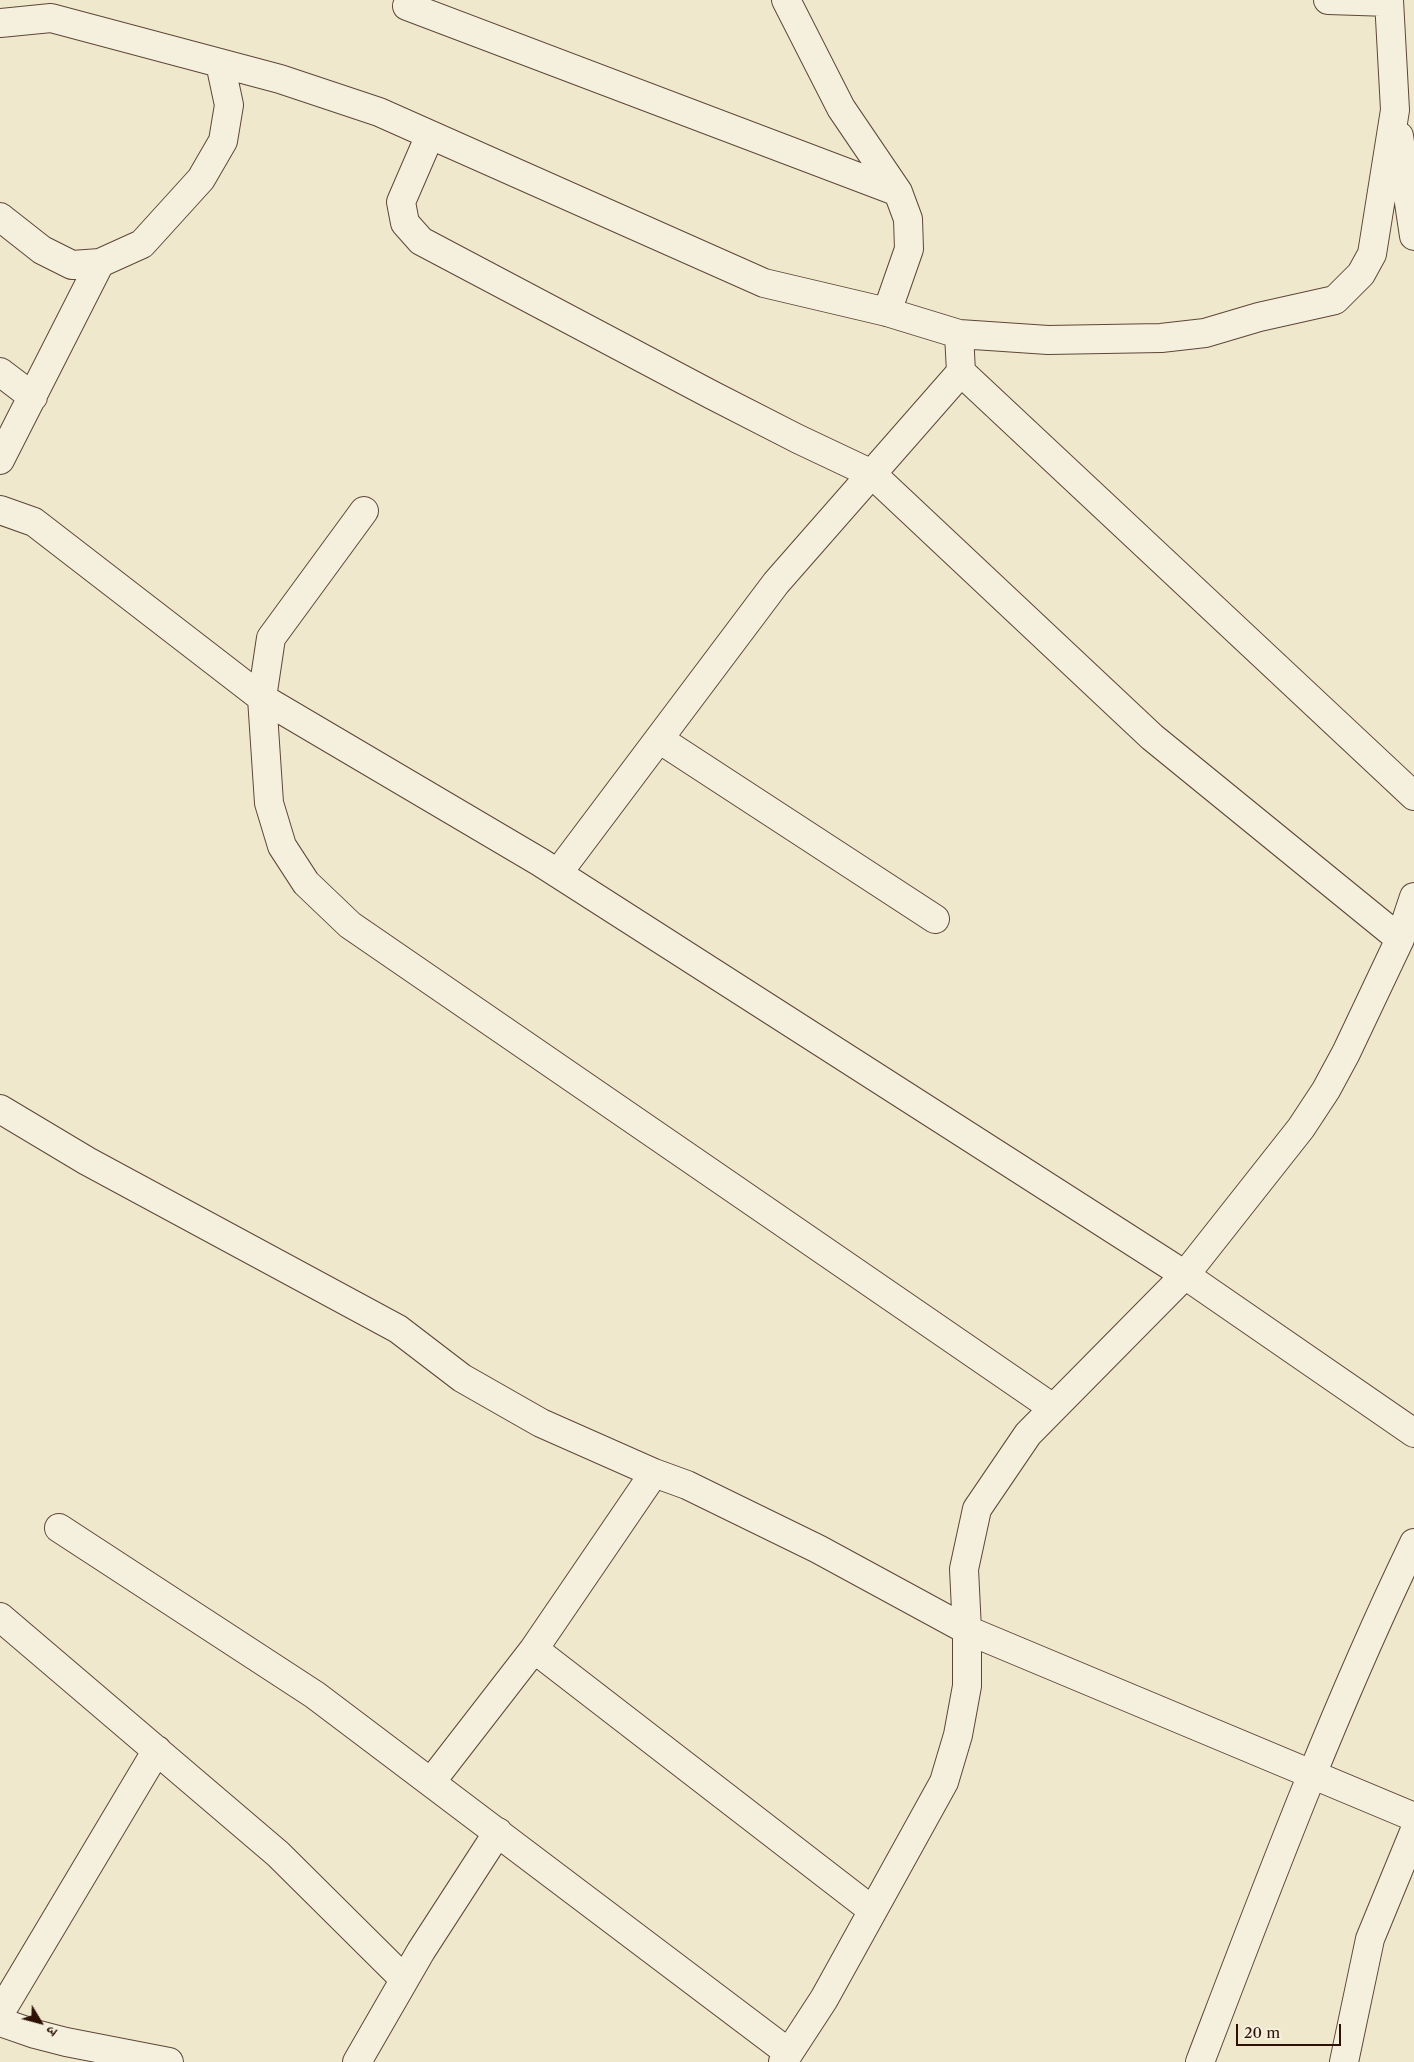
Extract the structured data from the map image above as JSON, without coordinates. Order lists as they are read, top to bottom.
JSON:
{
  "scale_bar": "20 m",
  "north": "bottom right"
}
